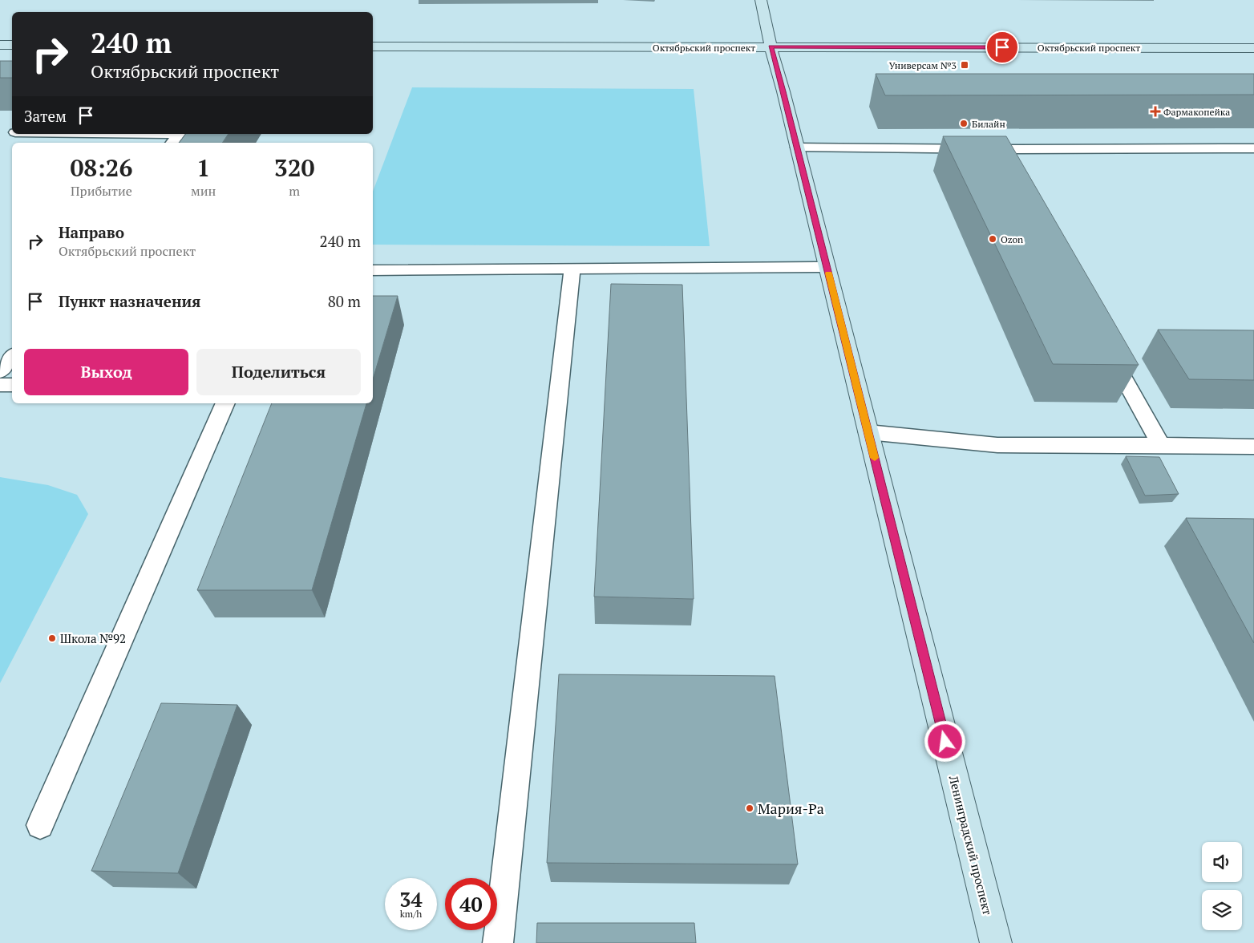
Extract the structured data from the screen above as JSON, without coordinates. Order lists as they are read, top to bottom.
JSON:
{
  "streets": {
    "main road": ["Октябрьский проспект", "Ленинградский проспект"]
  },
  "crossings": [
    ["Октябрьский проспект", "Ленинградский проспект"]
  ],
  "places": {
    "transit": ["Универсам №3"],
    "health": ["Фармакопейка"],
    "other": [
      "Билайн",
      "Ozon",
      "Школа №92",
      "Мария-Ра"
    ]
  },
  "page": {
    "turn": ["240 m", "Октябрьский проспект"],
    "then": "Затем",
    "eta": [
      "08:26",
      "Прибытие",
      "1",
      "мин",
      "320",
      "m"
    ],
    "list": [
      {
        "name": "Направо",
        "note": "Октябрьский проспект",
        "value": "240 m"
      },
      {
        "name": "Пункт назначения",
        "value": "80 m"
      }
    ],
    "buttons": ["Выход", "Поделиться"],
    "speed": "34 km/h",
    "limit": "40"
  }
}
